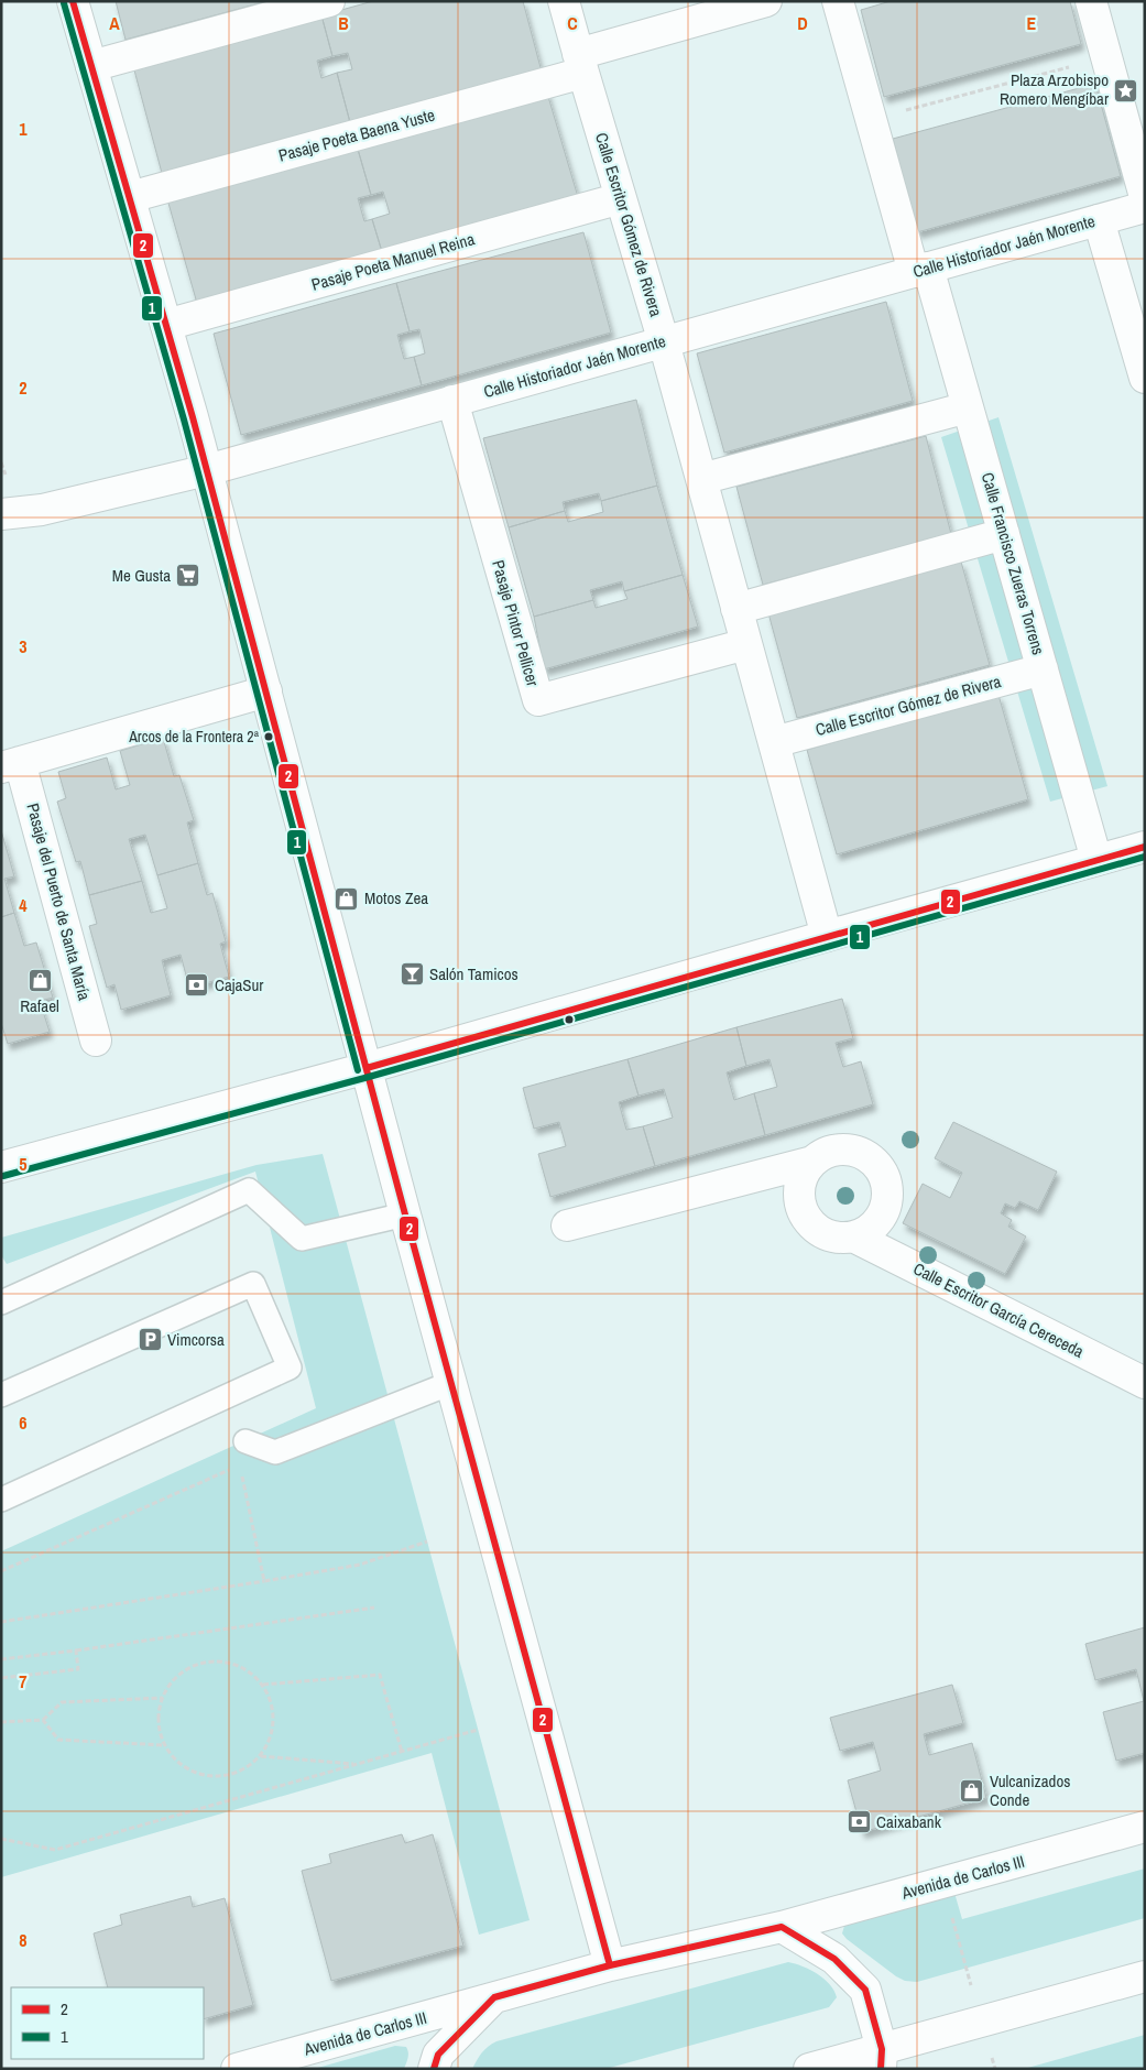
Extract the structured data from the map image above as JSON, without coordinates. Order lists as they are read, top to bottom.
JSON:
{
  "streets": {
    "street": [
      "Pasaje Poeta Baena Yuste",
      "Calle Escritor Gómez de Rivera",
      "Calle Historiador Jaén Morente",
      "Pasaje Poeta Manuel Reina",
      "Calle Francisco Zueras Torrens",
      "Pasaje Pintor Pellicer",
      "Pasaje del Puerto de Santa María",
      "Calle Escritor García Cereceda",
      "Avenida de Carlos III"
    ]
  },
  "crossings": [
    ["Pasaje Poeta Baena Yuste", "Calle Escritor Gómez de Rivera"],
    ["Calle Escritor Gómez de Rivera", "Calle Historiador Jaén Morente"],
    ["Calle Escritor Gómez de Rivera", "Pasaje Poeta Manuel Reina"],
    ["Calle Escritor Gómez de Rivera", "Calle Francisco Zueras Torrens"],
    ["Calle Escritor Gómez de Rivera", "Pasaje Pintor Pellicer"],
    ["Calle Historiador Jaén Morente", "Calle Francisco Zueras Torrens"],
    ["Calle Historiador Jaén Morente", "Pasaje Pintor Pellicer"]
  ],
  "places": {
    "place": ["Plaza Arzobispo Romero Mengíbar"],
    "supermarket": ["Me Gusta"],
    "other": ["Arcos de la Frontera 2ª"],
    "shop": ["Motos Zea", "Rafael", "Vulcanizados Conde"],
    "bar": ["Salón Tamicos"],
    "bank": ["CajaSur", "Caixabank"],
    "parking": ["Vimcorsa"]
  },
  "lines": ["transit line 2", "transit line 1"],
  "legend": ["2", "1"],
  "grid": {
    "columns": [
      "A",
      "B",
      "C",
      "D",
      "E"
    ],
    "rows": [
      "1",
      "2",
      "3",
      "4",
      "5",
      "6",
      "7",
      "8"
    ]
  }
}
